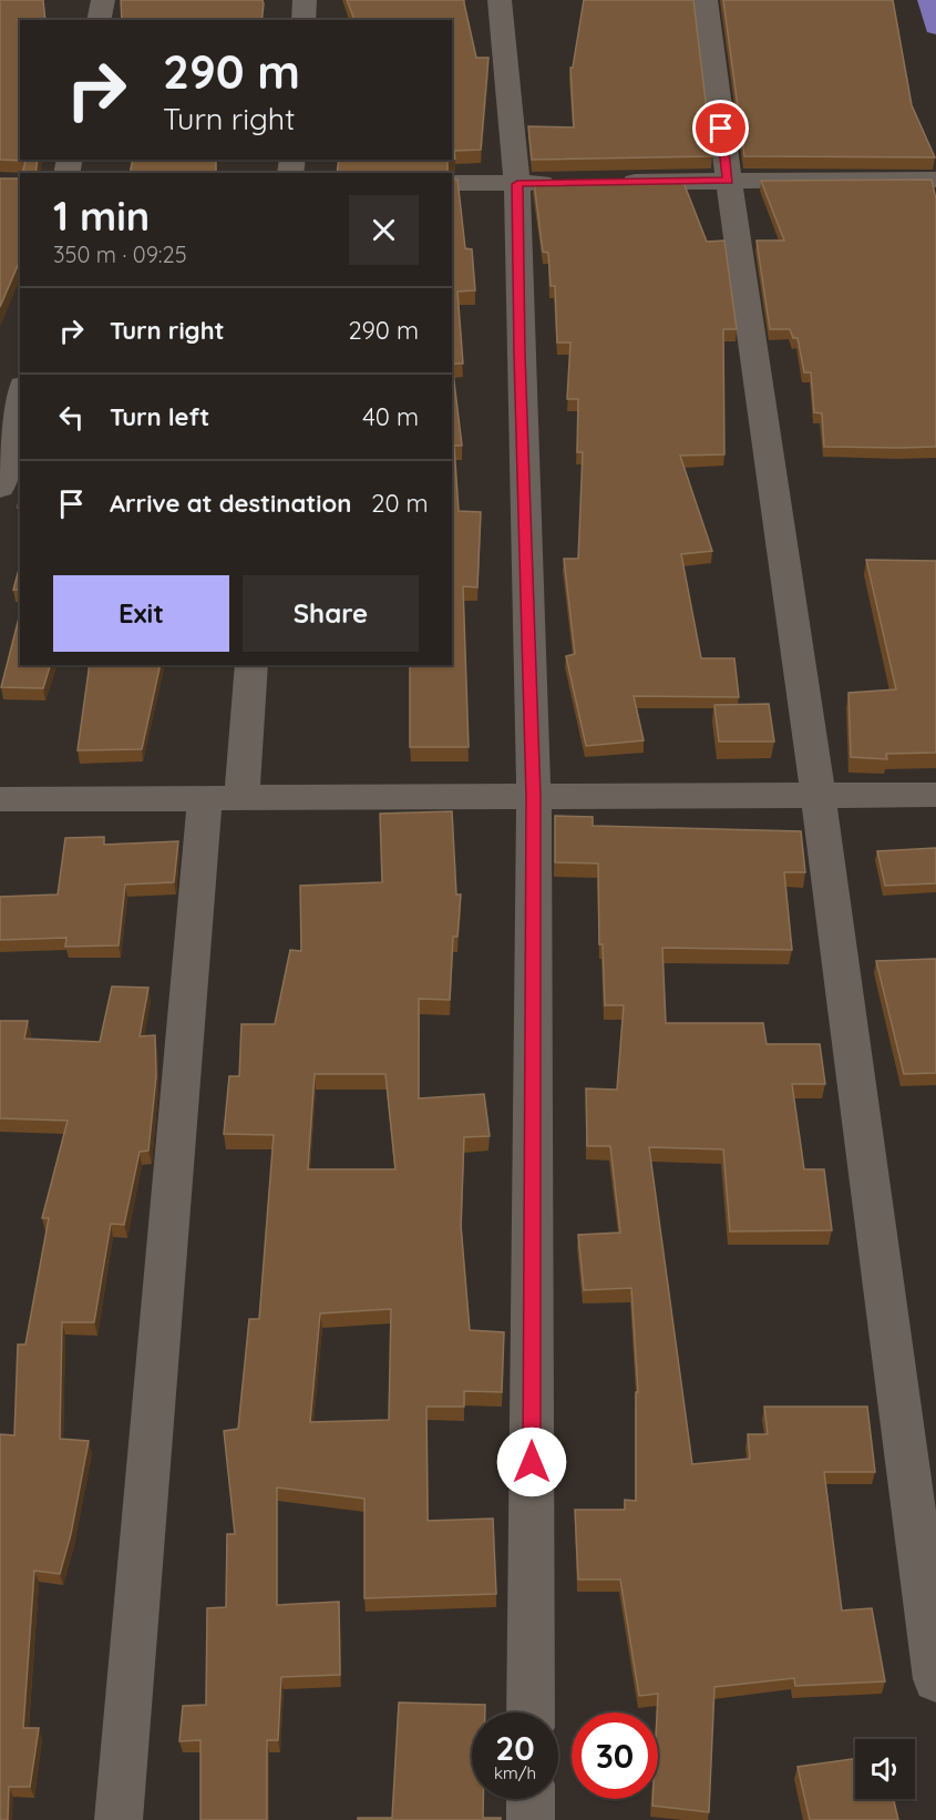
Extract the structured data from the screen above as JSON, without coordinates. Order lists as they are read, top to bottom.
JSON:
{
  "page": {
    "turn": ["290 m", "Turn right"],
    "heading": ["1 min", "350 m · 09:25"],
    "list": [
      {
        "name": "Turn right",
        "value": "290 m"
      },
      {
        "name": "Turn left",
        "value": "40 m"
      },
      {
        "name": "Arrive at destination",
        "value": "20 m"
      }
    ],
    "buttons": ["Exit", "Share"],
    "speed": "20 km/h",
    "limit": "30"
  }
}
